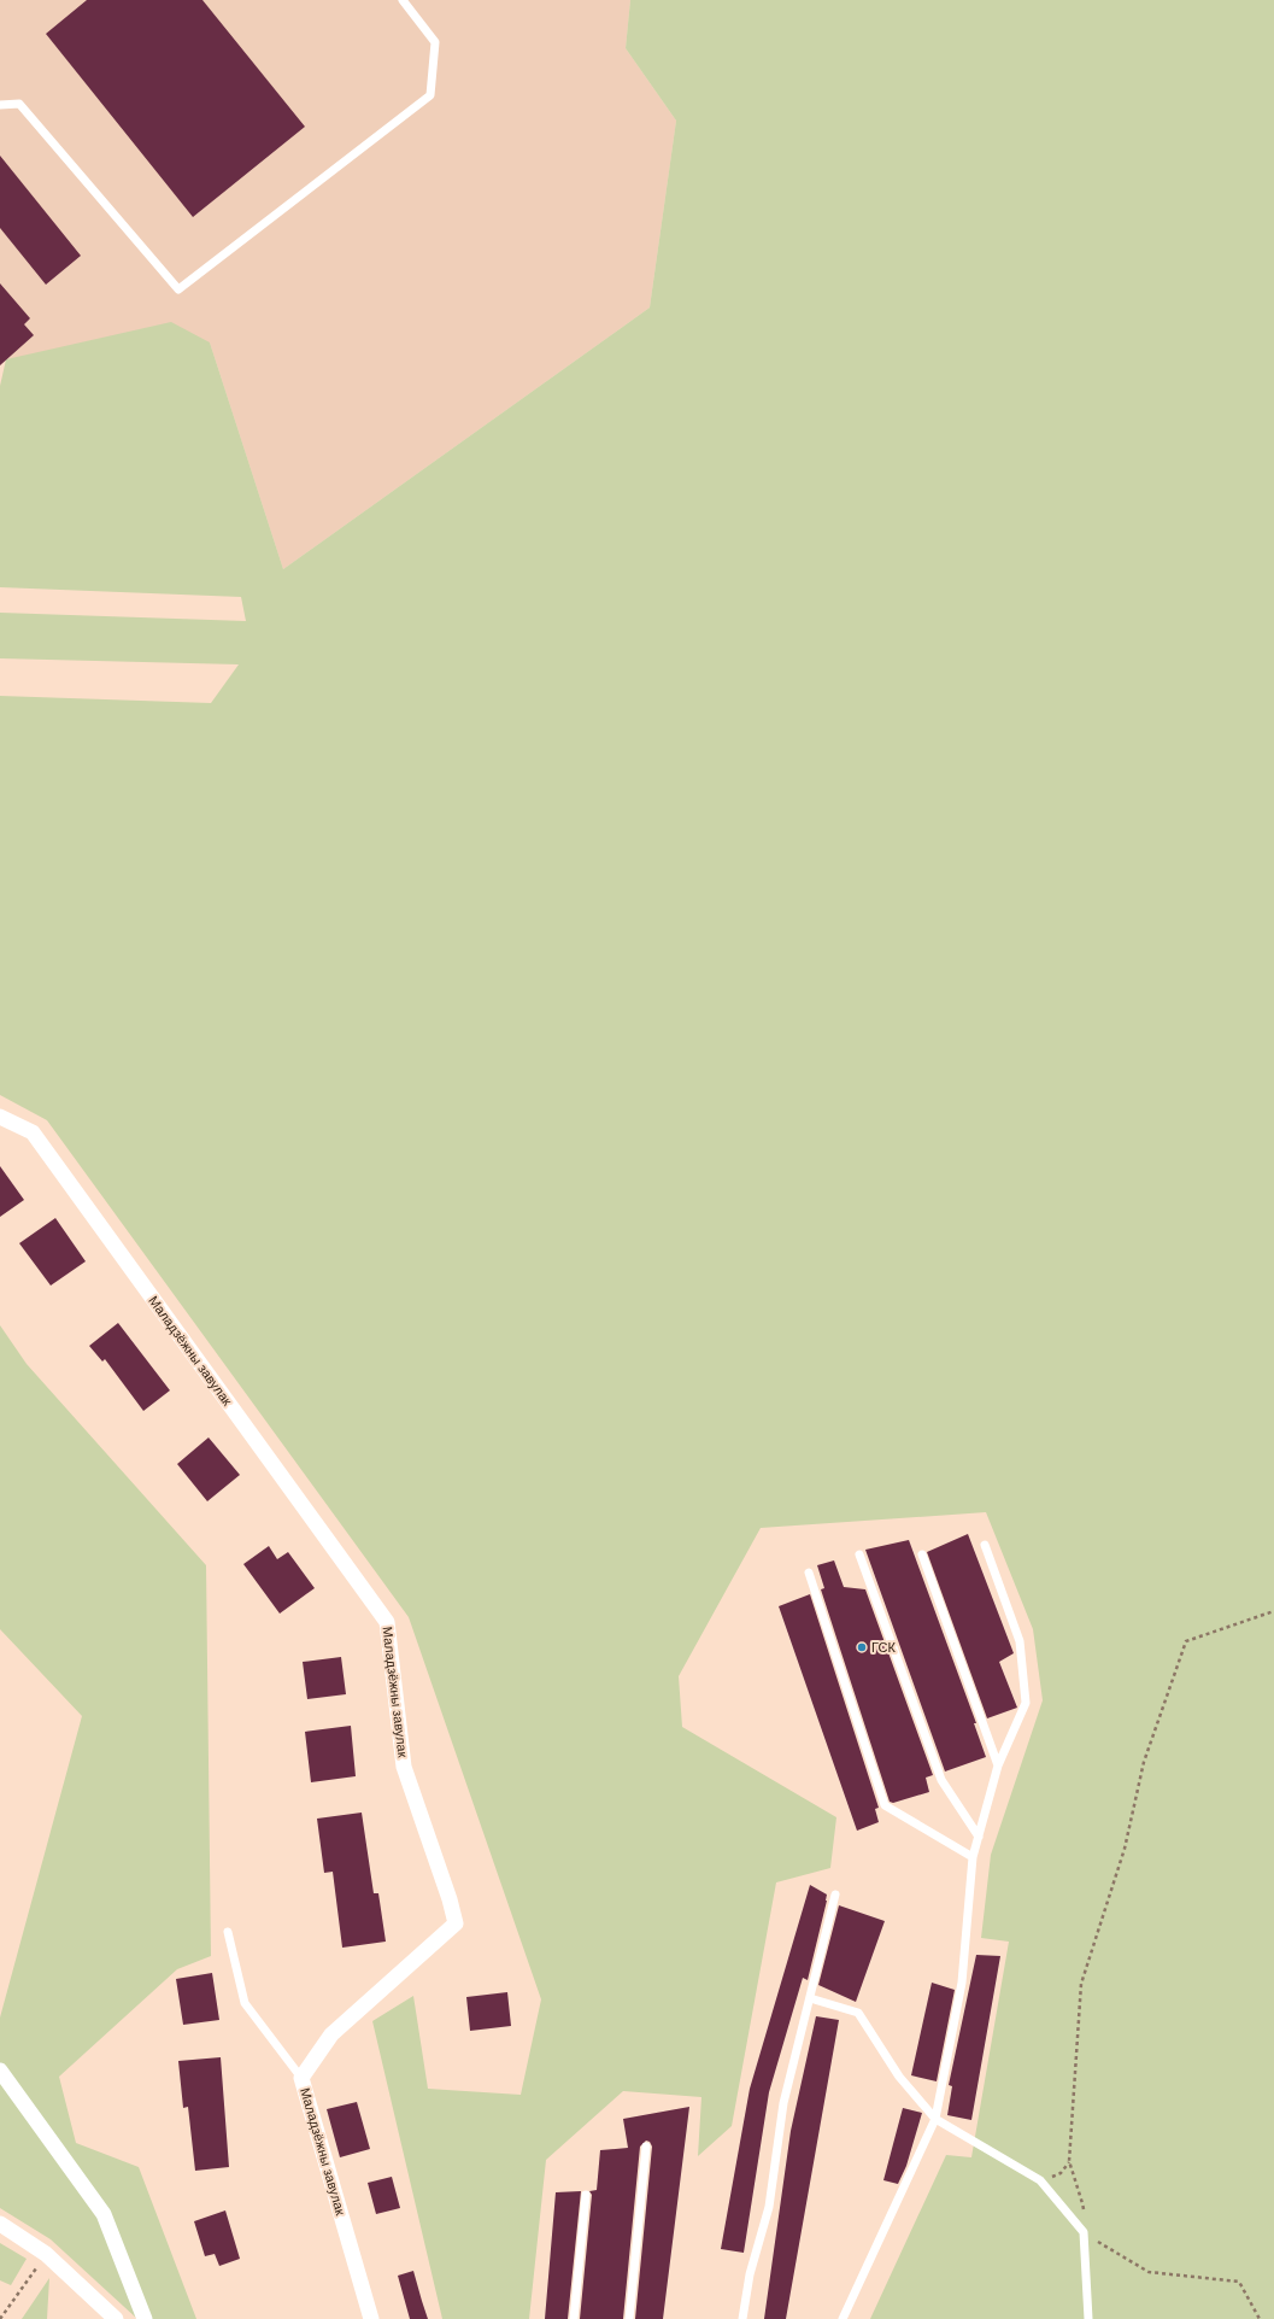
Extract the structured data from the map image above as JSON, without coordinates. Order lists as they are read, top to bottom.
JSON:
{
  "streets": {
    "street": ["Маладзёжны завулак"]
  },
  "places": ["ГСК"]
}
